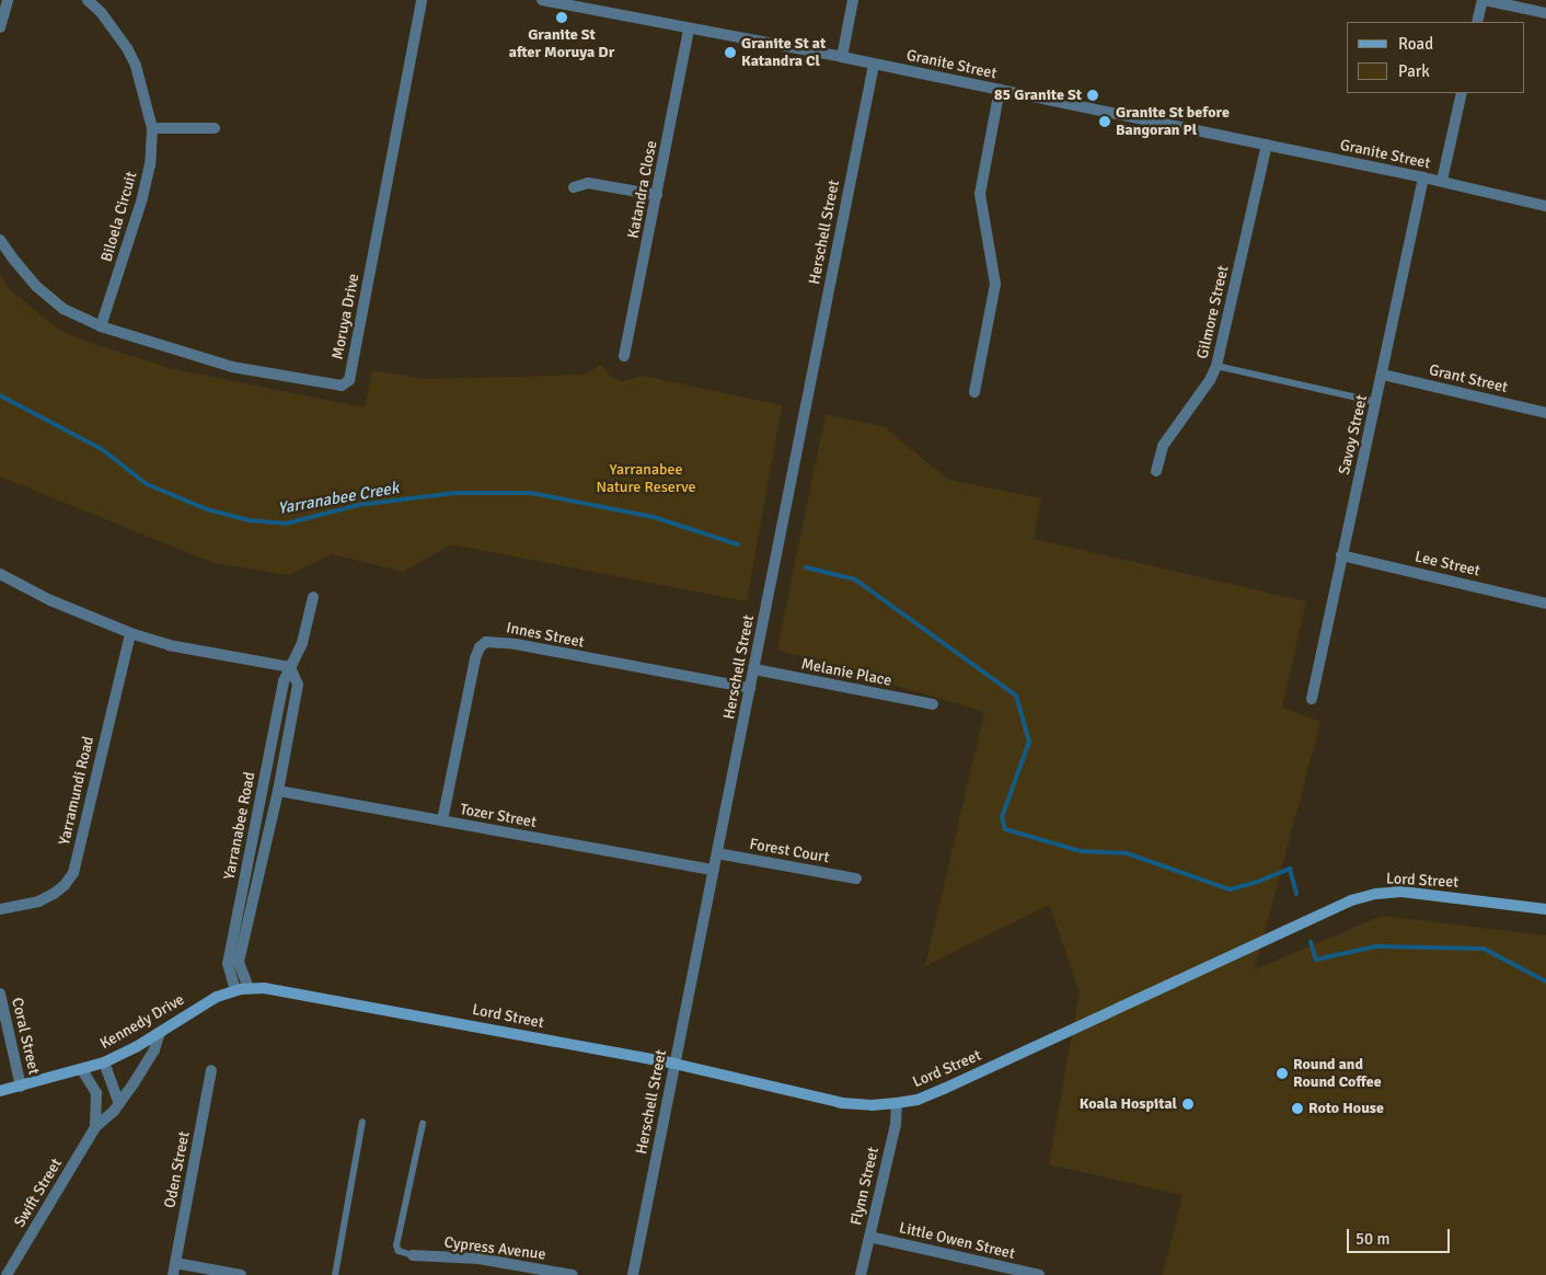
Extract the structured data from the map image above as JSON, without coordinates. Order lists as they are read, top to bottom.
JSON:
{
  "streets": {
    "main road": ["Lord Street", "Kennedy Drive"],
    "street": [
      "Granite Street",
      "Katandra Close",
      "Biloela Circuit",
      "Herschell Street",
      "Gilmore Street",
      "Moruya Drive",
      "Grant Street",
      "Savoy Street",
      "Lee Street",
      "Innes Street",
      "Melanie Place",
      "Yarramundi Road",
      "Tozer Street",
      "Yarranabee Road",
      "Forest Court",
      "Coral Street",
      "Oden Street",
      "Flynn Street",
      "Swift Street",
      "Little Owen Street",
      "Cypress Avenue"
    ]
  },
  "crossings": [
    ["Granite Street", "Katandra Close"],
    ["Granite Street", "Herschell Street"],
    ["Granite Street", "Gilmore Street"],
    ["Granite Street", "Savoy Street"],
    ["Biloela Circuit", "Moruya Drive"],
    ["Herschell Street", "Innes Street"],
    ["Herschell Street", "Melanie Place"],
    ["Herschell Street", "Tozer Street"],
    ["Herschell Street", "Forest Court"],
    ["Herschell Street", "Lord Street"],
    ["Grant Street", "Savoy Street"],
    ["Savoy Street", "Lee Street"],
    ["Innes Street", "Tozer Street"],
    ["Tozer Street", "Yarranabee Road"],
    ["Yarranabee Road", "Lord Street"],
    ["Yarranabee Road", "Kennedy Drive"],
    ["Lord Street", "Kennedy Drive"],
    ["Lord Street", "Flynn Street"],
    ["Kennedy Drive", "Coral Street"],
    ["Kennedy Drive", "Swift Street"],
    ["Flynn Street", "Little Owen Street"]
  ],
  "water": ["Yarranabee Creek"],
  "parks": ["Yarranabee Nature Reserve"],
  "places": [
    "Granite St after Moruya Dr",
    "Granite St at Katandra Cl",
    "85 Granite St",
    "Granite St before Bangoran Pl",
    "Round and Round Coffee",
    "Koala Hospital",
    "Roto House"
  ],
  "legend": ["Road", "Park"],
  "scale_bar": "50 m"
}
